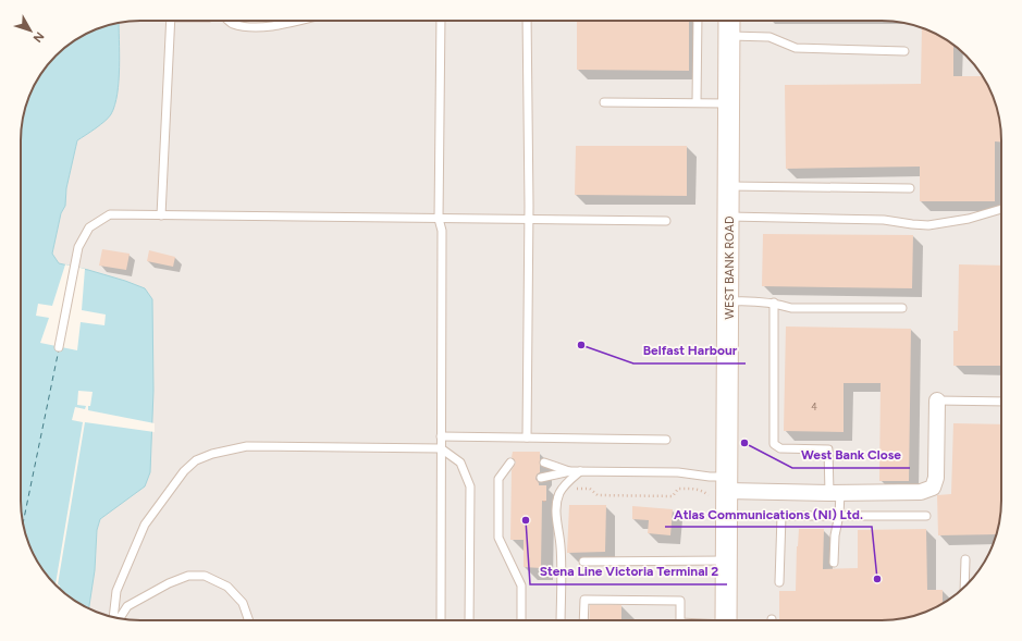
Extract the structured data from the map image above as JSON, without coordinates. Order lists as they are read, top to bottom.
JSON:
{
  "streets": {
    "street": ["WEST BANK ROAD"]
  },
  "places": [
    "Belfast Harbour",
    "West Bank Close",
    "Stena Line Victoria Terminal 2",
    "Atlas Communications (NI) Ltd."
  ],
  "house_numbers": ["4"],
  "north": "bottom right"
}
